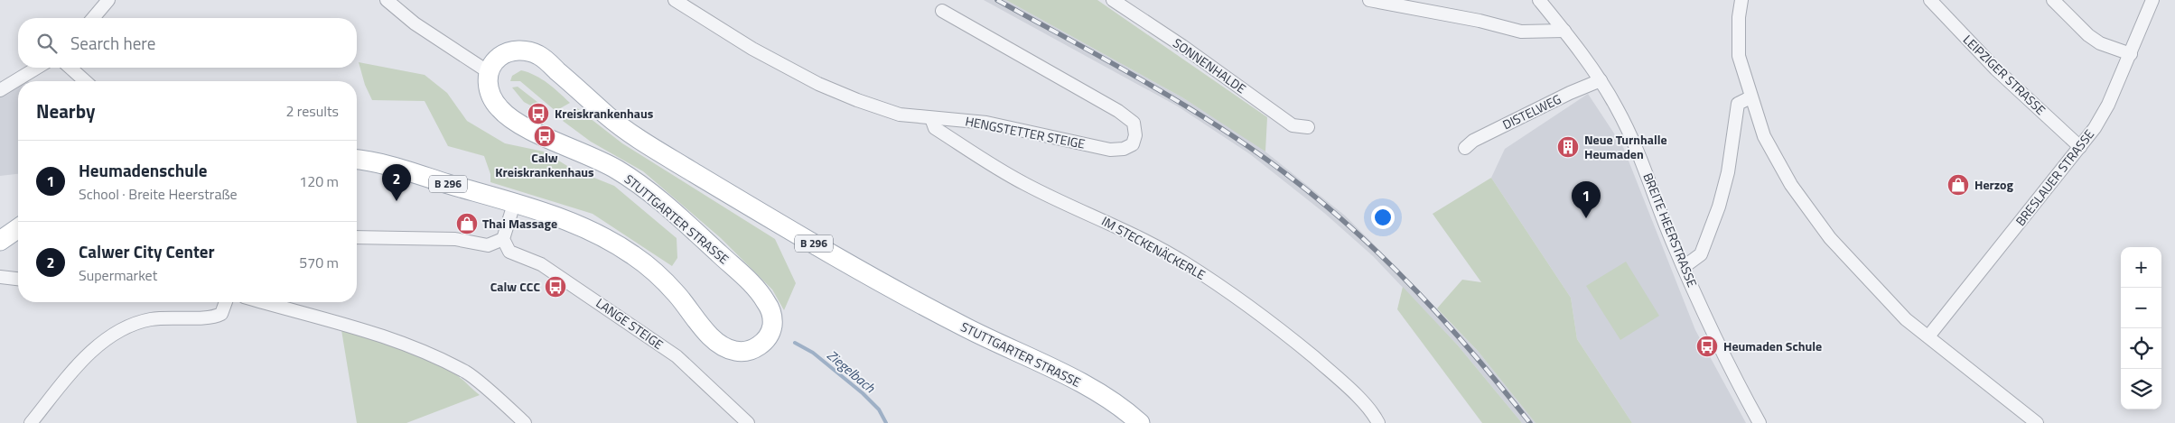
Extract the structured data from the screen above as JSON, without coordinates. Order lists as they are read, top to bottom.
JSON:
{
  "streets": {
    "main road": ["B 296", "STUTTGARTER STRASSE"],
    "street": [
      "SONNENHALDE",
      "LEIPZIGER STRASSE",
      "DISTELWEG",
      "HENGSTETTER STEIGE",
      "BRESLAUER STRASSE",
      "BREITE HEERSTRASSE",
      "IM STECKENÄCKERLE",
      "LANGE STEIGE"
    ]
  },
  "crossings": [
    ["LEIPZIGER STRASSE", "BRESLAUER STRASSE"],
    ["DISTELWEG", "BREITE HEERSTRASSE"],
    ["HENGSTETTER STEIGE", "IM STECKENÄCKERLE"]
  ],
  "water": ["Ziegelbach"],
  "places": {
    "bus stop": [
      "Kreiskrankenhaus",
      "Calw Kreiskrankenhaus",
      "Calw CCC",
      "Heumaden Schule"
    ],
    "building": ["Neue Turnhalle Heumaden"],
    "shop": ["Herzog", "Thai Massage"]
  },
  "page": {
    "search": "Search here",
    "heading": ["Nearby", "2 results"],
    "list": [
      {
        "mark": "1",
        "name": "Heumadenschule",
        "note": "School · Breite Heerstraße",
        "value": "120 m"
      },
      {
        "mark": "2",
        "name": "Calwer City Center",
        "note": "Supermarket",
        "value": "570 m"
      }
    ],
    "pins": ["2", "1"],
    "map_buttons": ["+", "−"]
  }
}
